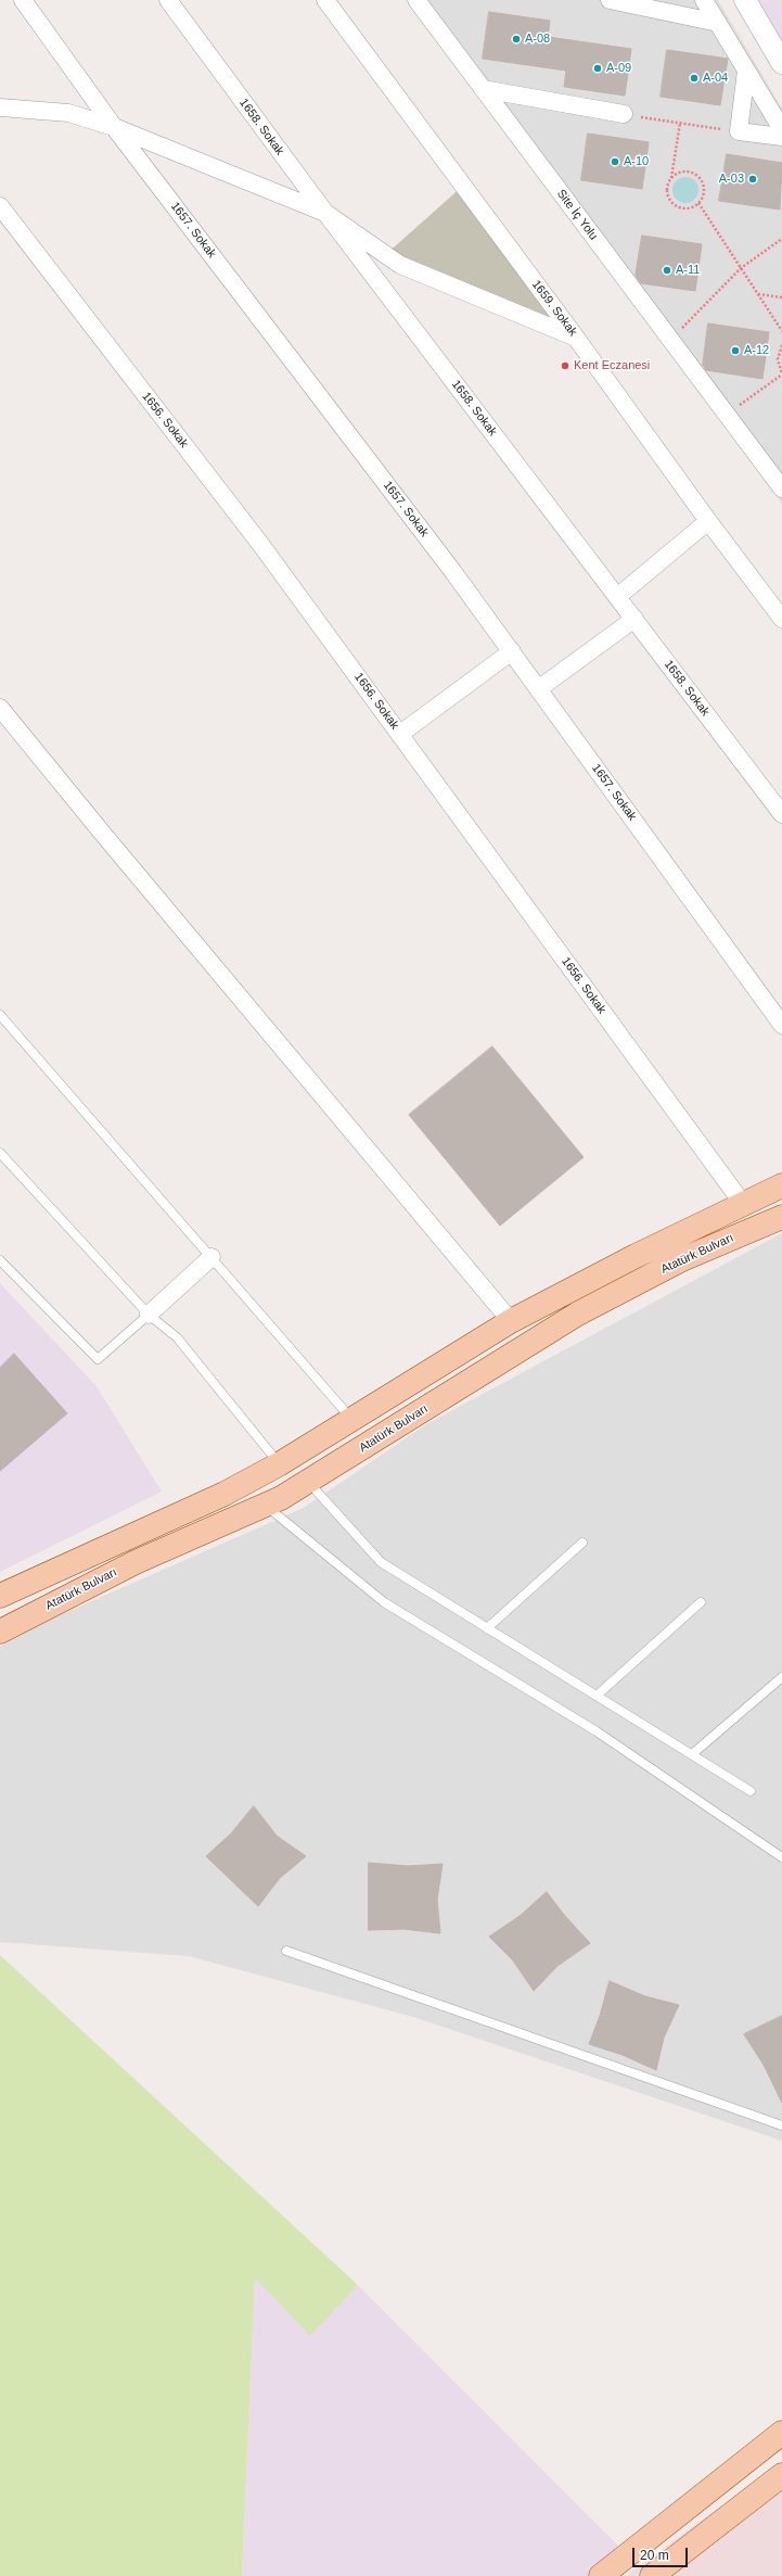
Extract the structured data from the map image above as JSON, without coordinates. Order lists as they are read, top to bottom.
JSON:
{
  "streets": {
    "main road": ["Atatürk Bulvarı"],
    "street": [
      "1658. Sokak",
      "Site İç Yolu",
      "1657. Sokak",
      "1659. Sokak",
      "1656. Sokak"
    ]
  },
  "crossings": [
    ["1656. Sokak", "Atatürk Bulvarı"]
  ],
  "places": [
    "A-08",
    "A-09",
    "A-04",
    "A-10",
    "A-03",
    "A-11",
    "A-12",
    "Kent Eczanesi"
  ],
  "scale_bar": "20 m"
}
